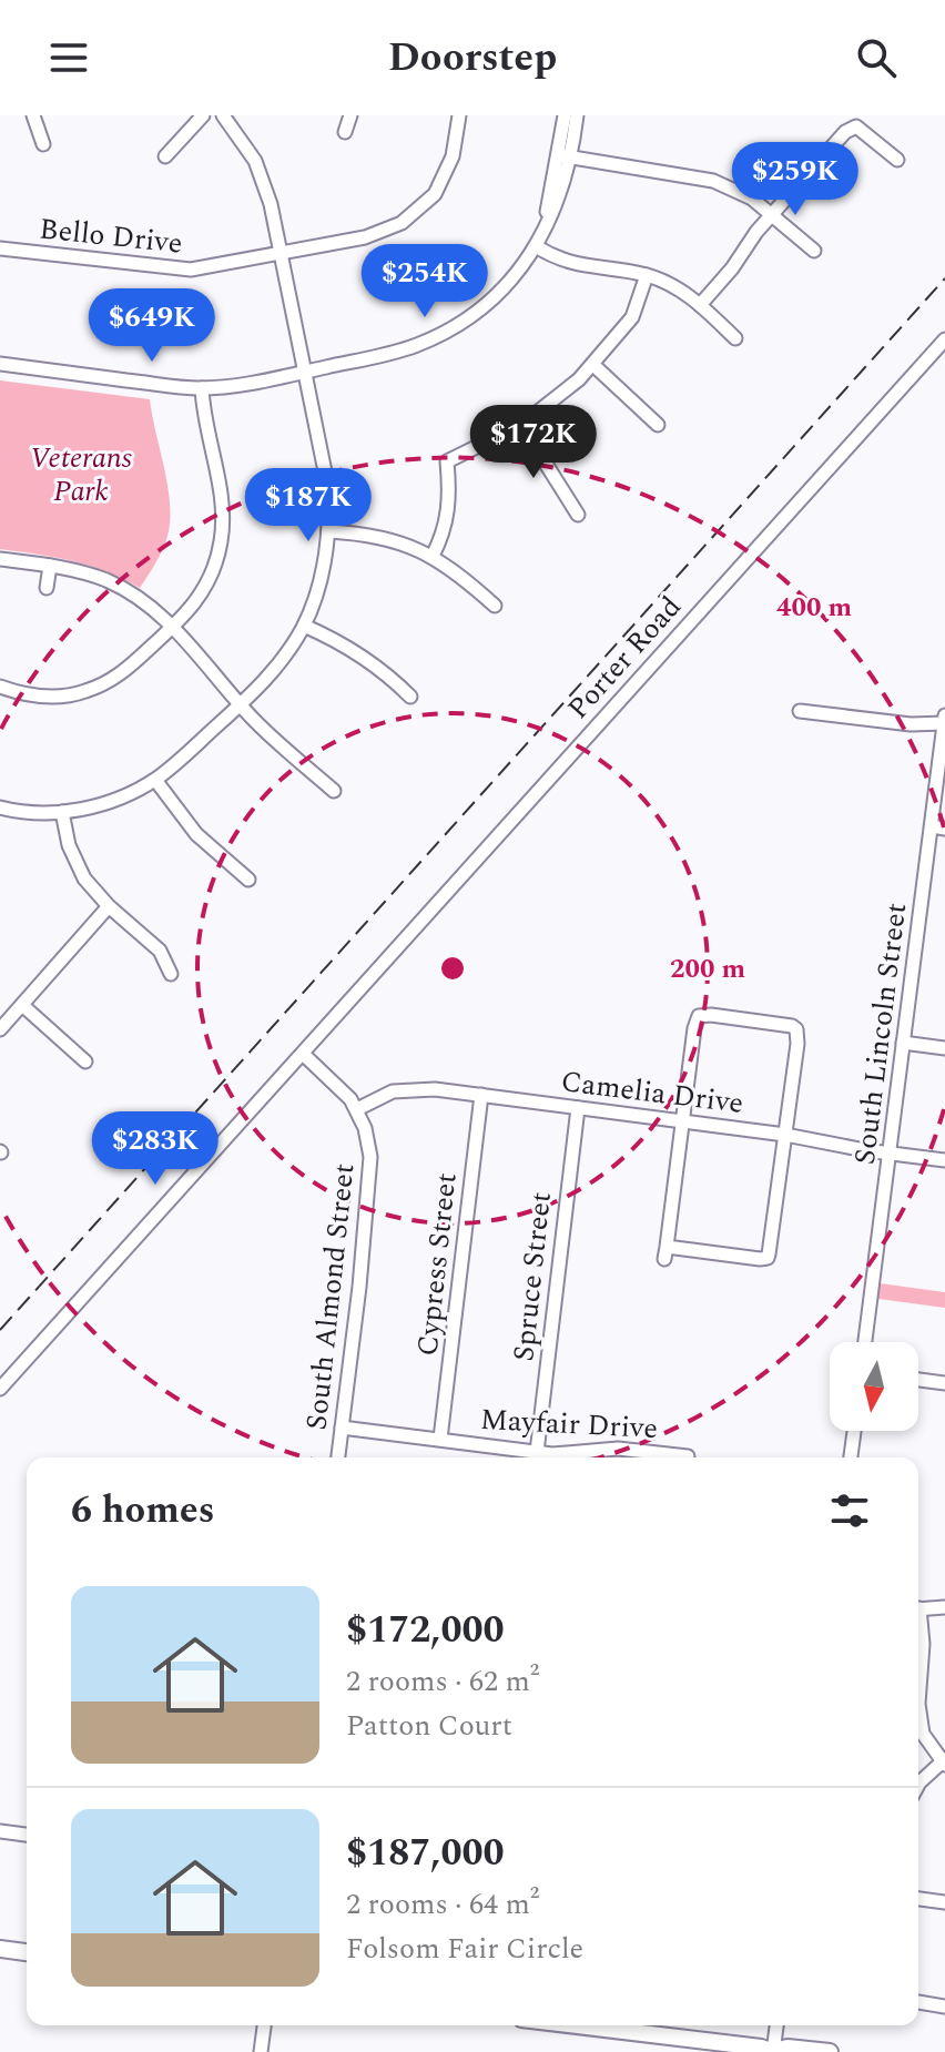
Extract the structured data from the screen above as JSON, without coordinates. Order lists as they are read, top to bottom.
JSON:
{
  "streets": {
    "street": [
      "Bello Drive",
      "Porter Road",
      "South Lincoln Street",
      "Camelia Drive",
      "Cypress Street",
      "Spruce Street",
      "South Almond Street",
      "Mayfair Drive"
    ]
  },
  "crossings": [
    ["Porter Road", "South Almond Street"],
    ["South Lincoln Street", "Camelia Drive"],
    ["Camelia Drive", "Cypress Street"],
    ["Camelia Drive", "Spruce Street"],
    ["Camelia Drive", "South Almond Street"],
    ["Cypress Street", "Mayfair Drive"],
    ["Spruce Street", "Mayfair Drive"],
    ["South Almond Street", "Mayfair Drive"]
  ],
  "parks": ["Veterans Park"],
  "north": "bottom",
  "page": {
    "header": "Doorstep",
    "price": [
      "$259K",
      "$254K",
      "$649K",
      "$172K",
      "$187K",
      "$283K"
    ],
    "heading": "6 homes",
    "list": [
      {
        "name": "$172,000",
        "note": "2 rooms · 62 m² · Patton Court"
      },
      {
        "name": "$187,000",
        "note": "2 rooms · 64 m² · Folsom Fair Circle"
      }
    ]
  },
  "rings": ["400 m", "200 m"]
}
